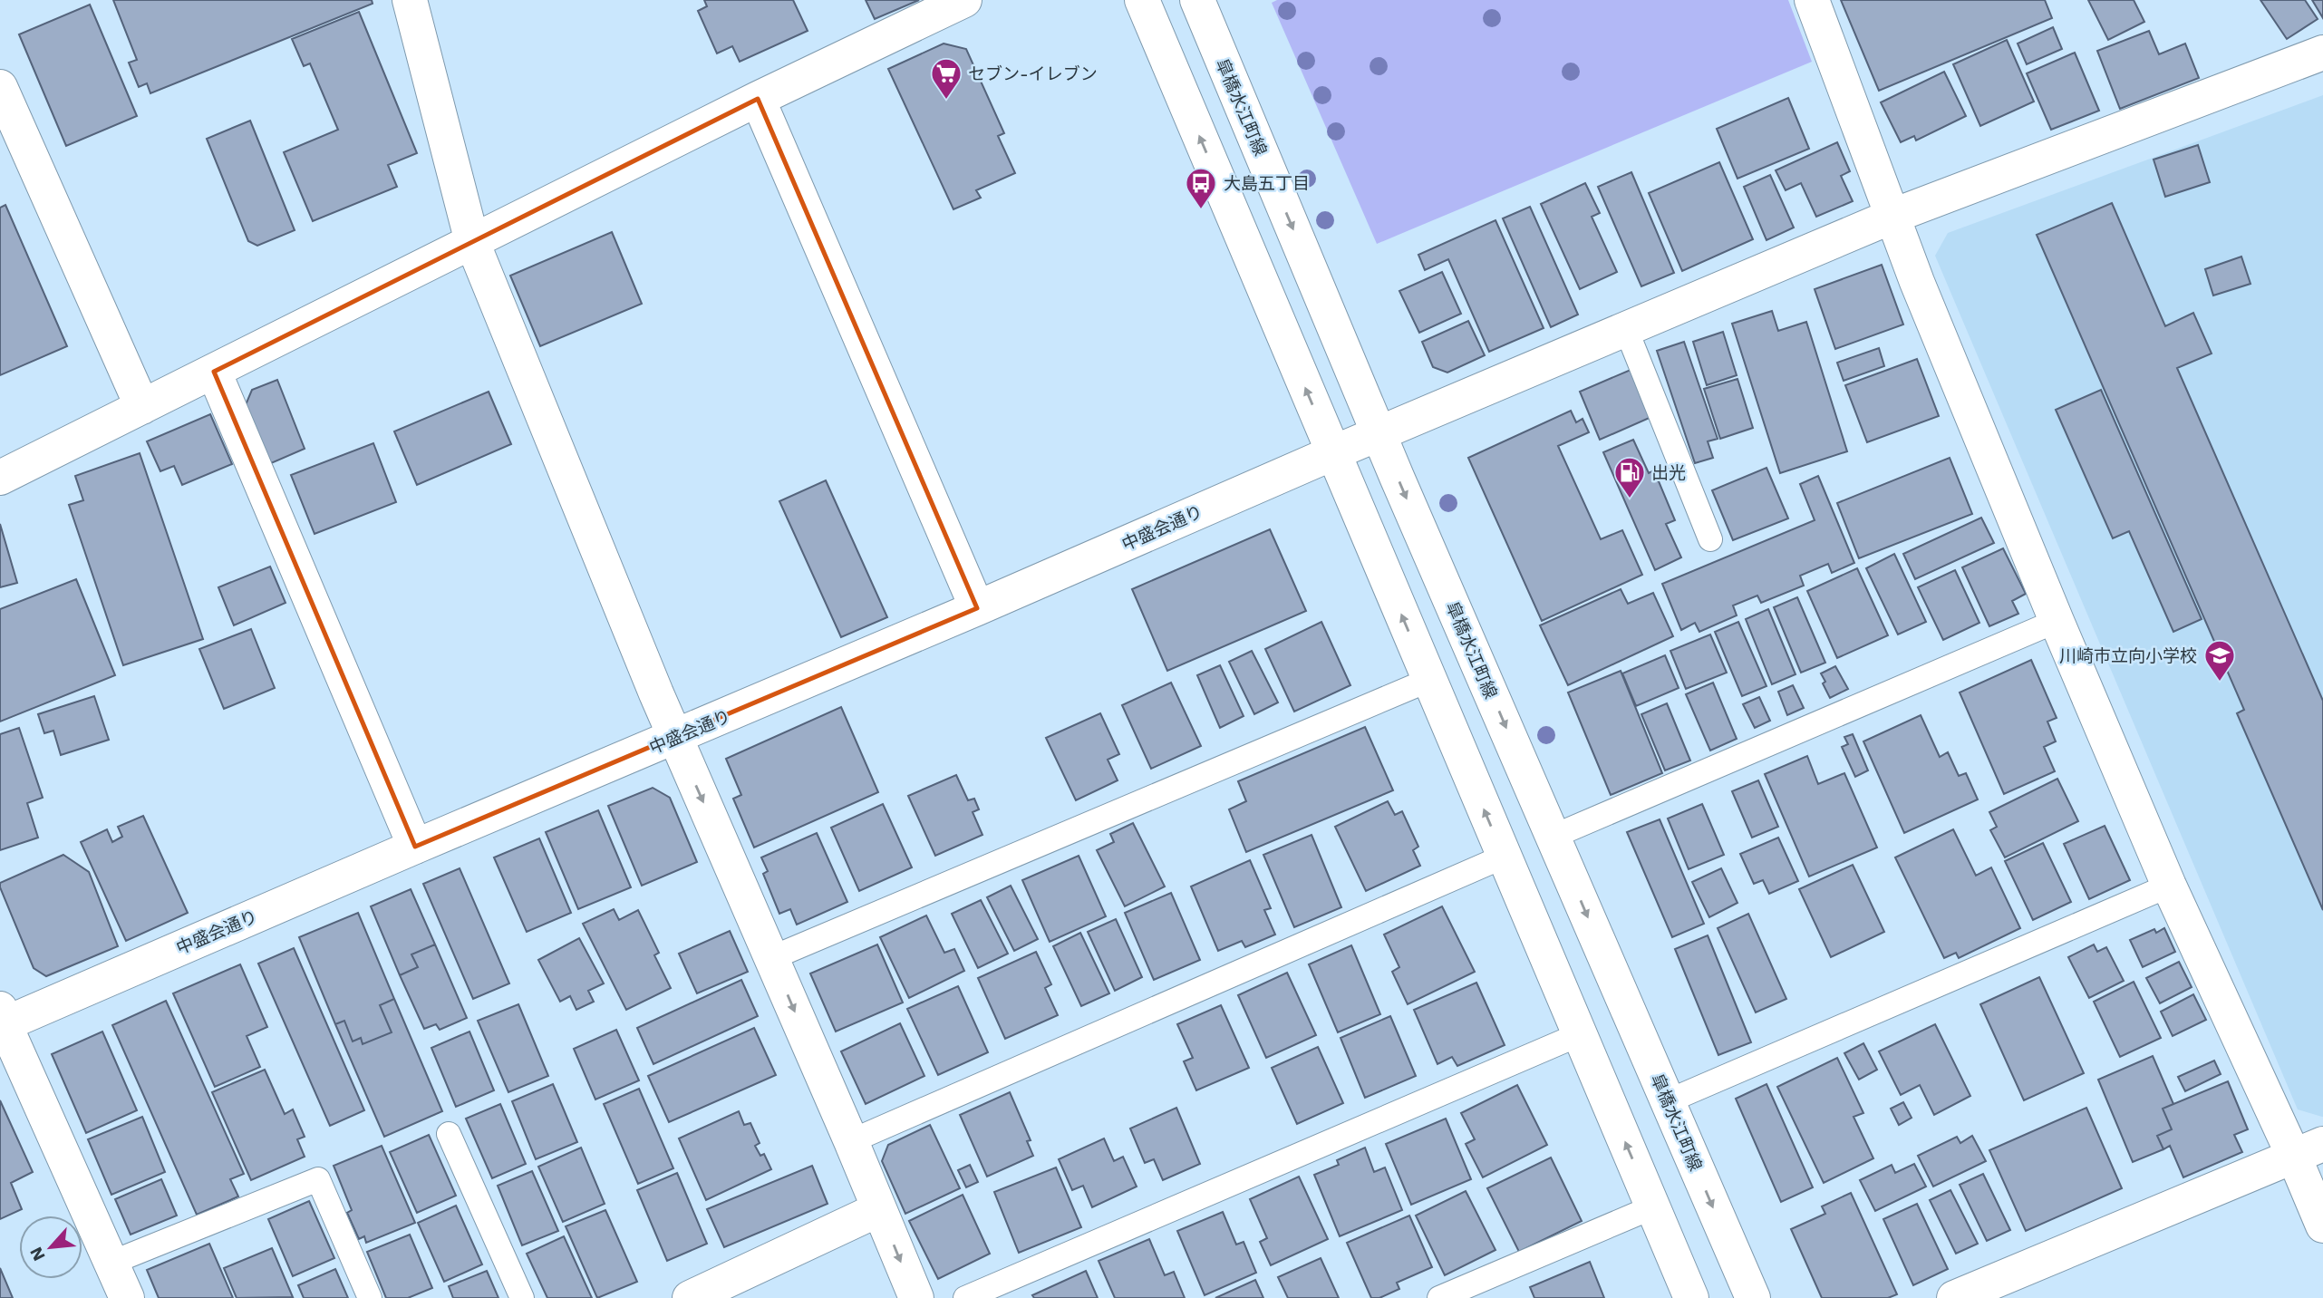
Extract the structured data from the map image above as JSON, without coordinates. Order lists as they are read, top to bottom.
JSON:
{
  "streets": {
    "street": ["皐橋水江町線", "中盛会通り"]
  },
  "crossings": [
    ["皐橋水江町線", "中盛会通り"]
  ],
  "places": {
    "supermarket": ["セブン-イレブン"],
    "bus stop": ["大島五丁目"],
    "fuel station": ["出光"],
    "school or university": ["川崎市立向小学校"]
  },
  "north": "bottom left"
}
